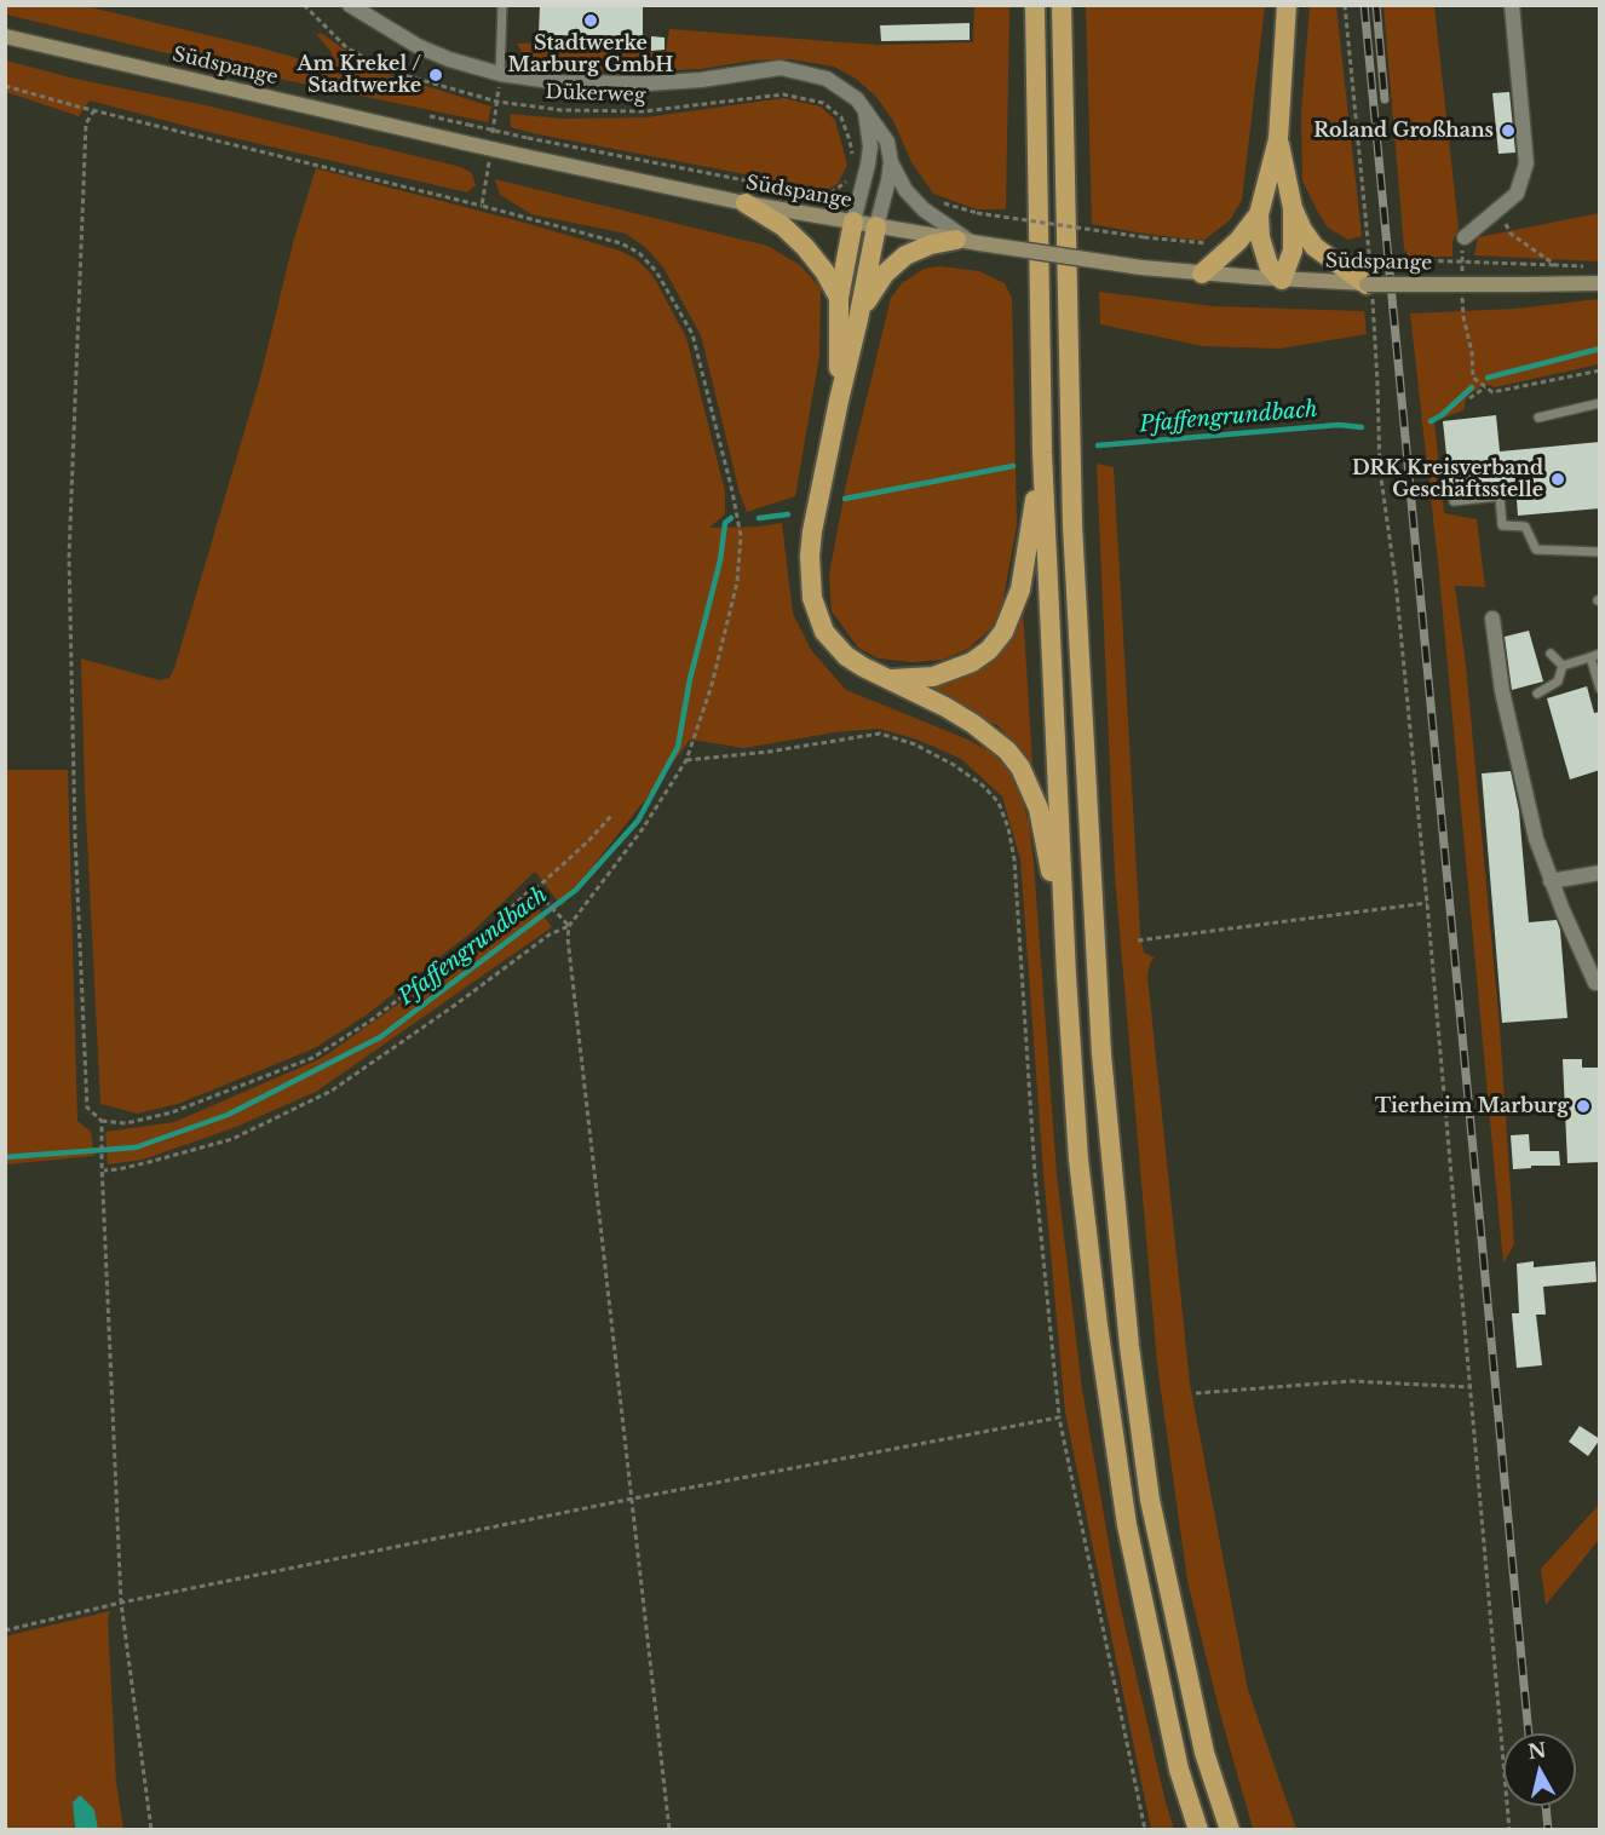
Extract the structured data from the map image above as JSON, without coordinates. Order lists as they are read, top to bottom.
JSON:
{
  "streets": {
    "main road": ["Südspange"],
    "path": ["Dükerweg"]
  },
  "water": ["Pfaffengrundbach"],
  "places": [
    "Stadtwerke Marburg GmbH",
    "Am Krekel / Stadtwerke",
    "Roland Großhans",
    "DRK Kreisverband Geschäftsstelle",
    "Tierheim Marburg"
  ],
  "north": "top"
}
